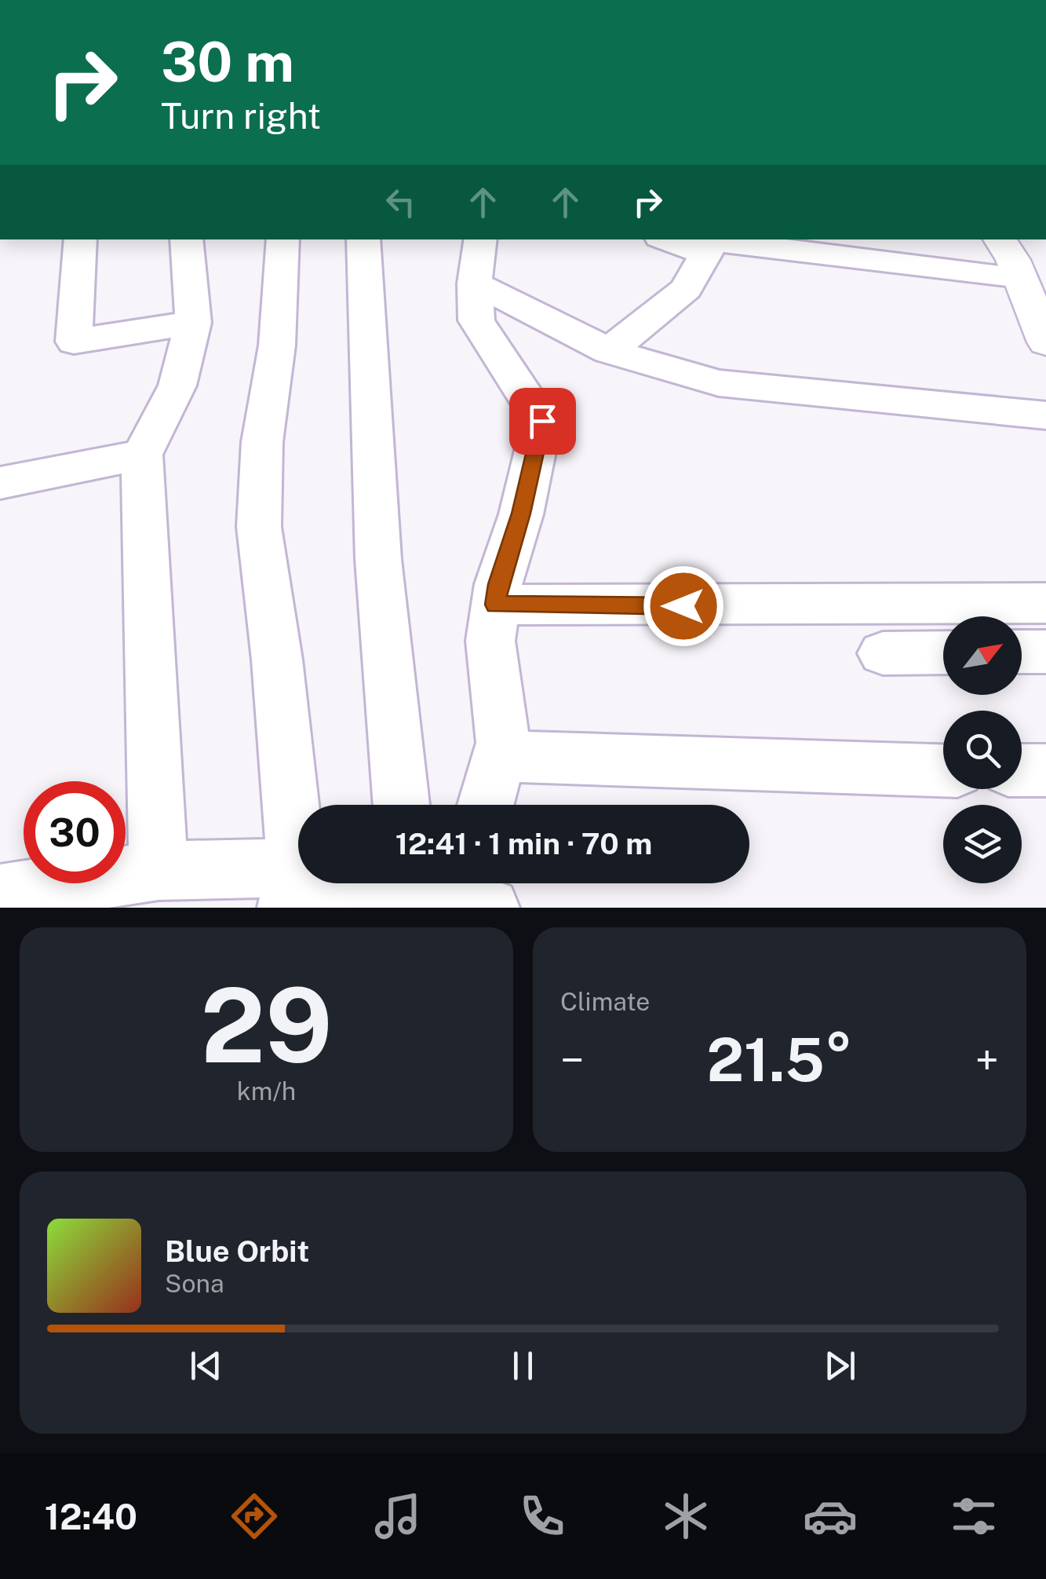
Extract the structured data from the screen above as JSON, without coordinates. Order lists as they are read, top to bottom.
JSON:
{
  "north": "top right",
  "page": {
    "turn": ["30 m", "Turn right"],
    "limit": "30",
    "trip": "12:41 · 1 min · 70 m",
    "tile": [
      ["29", "km/h"],
      "Climate"
    ],
    "heat": ["−", "21.5°", "+"],
    "song": ["Blue Orbit", "Sona"],
    "tabs": "12:40"
  }
}
